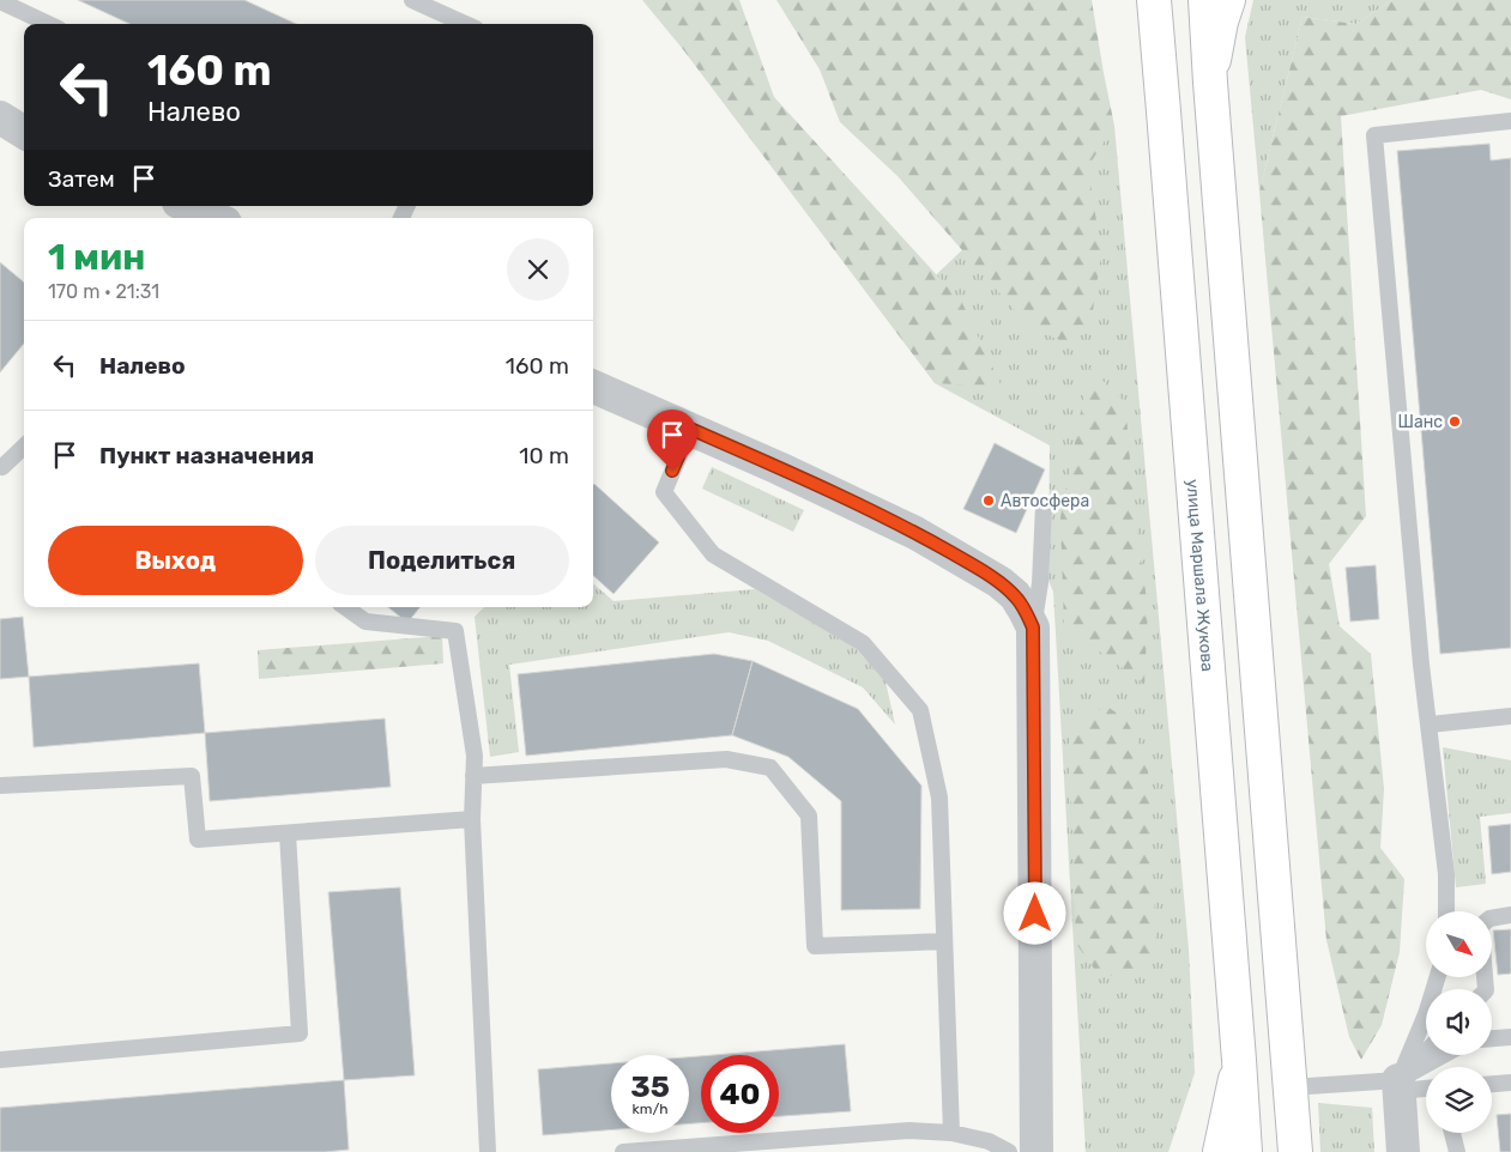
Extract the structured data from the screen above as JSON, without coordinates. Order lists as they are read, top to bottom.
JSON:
{
  "streets": {
    "main road": ["улица Маршала Жукова"]
  },
  "places": ["Шанс", "Автосфера"],
  "north": "bottom right",
  "page": {
    "turn": ["160 m", "Налево"],
    "then": "Затем",
    "heading": ["1 мин", "170 m · 21:31"],
    "list": [
      {
        "name": "Налево",
        "value": "160 m"
      },
      {
        "name": "Пункт назначения",
        "value": "10 m"
      }
    ],
    "buttons": ["Выход", "Поделиться"],
    "speed": "35 km/h",
    "limit": "40"
  }
}
